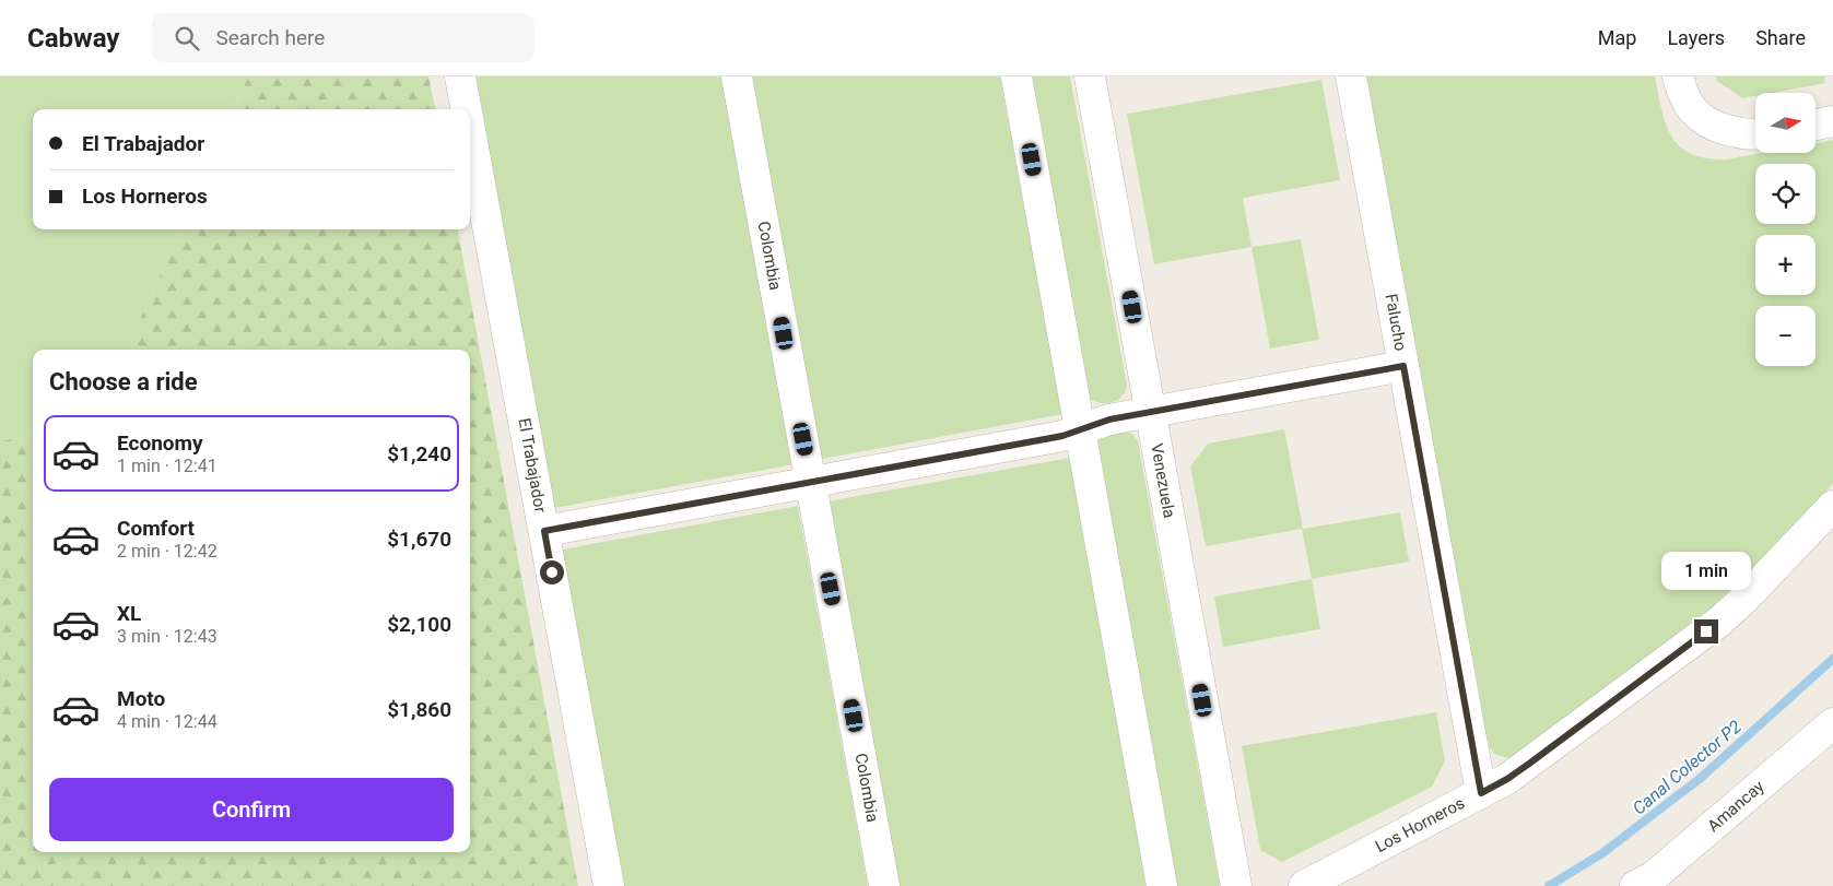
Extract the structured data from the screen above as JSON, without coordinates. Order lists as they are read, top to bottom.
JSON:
{
  "streets": {
    "street": [
      "Colombia",
      "Falucho",
      "El Trabajador",
      "Venezuela",
      "Amancay",
      "Los Horneros"
    ]
  },
  "crossings": [
    ["Falucho", "Los Horneros"]
  ],
  "water": ["Canal Colector P2"],
  "north": "right",
  "page": {
    "header": "Cabway",
    "search": "Search here",
    "nav": ["Map", "Layers", "Share"],
    "map_buttons": ["+", "−"],
    "banner": ["El Trabajador", "Los Horneros"],
    "heading": "Choose a ride",
    "list": [
      {
        "name": "Economy",
        "note": "1 min · 12:41",
        "value": "$1,240"
      },
      {
        "name": "Comfort",
        "note": "2 min · 12:42",
        "value": "$1,670"
      },
      {
        "name": "XL",
        "note": "3 min · 12:43",
        "value": "$2,100"
      },
      {
        "name": "Moto",
        "note": "4 min · 12:44",
        "value": "$1,860"
      }
    ],
    "bubble": "1 min",
    "buttons": "Confirm"
  }
}
